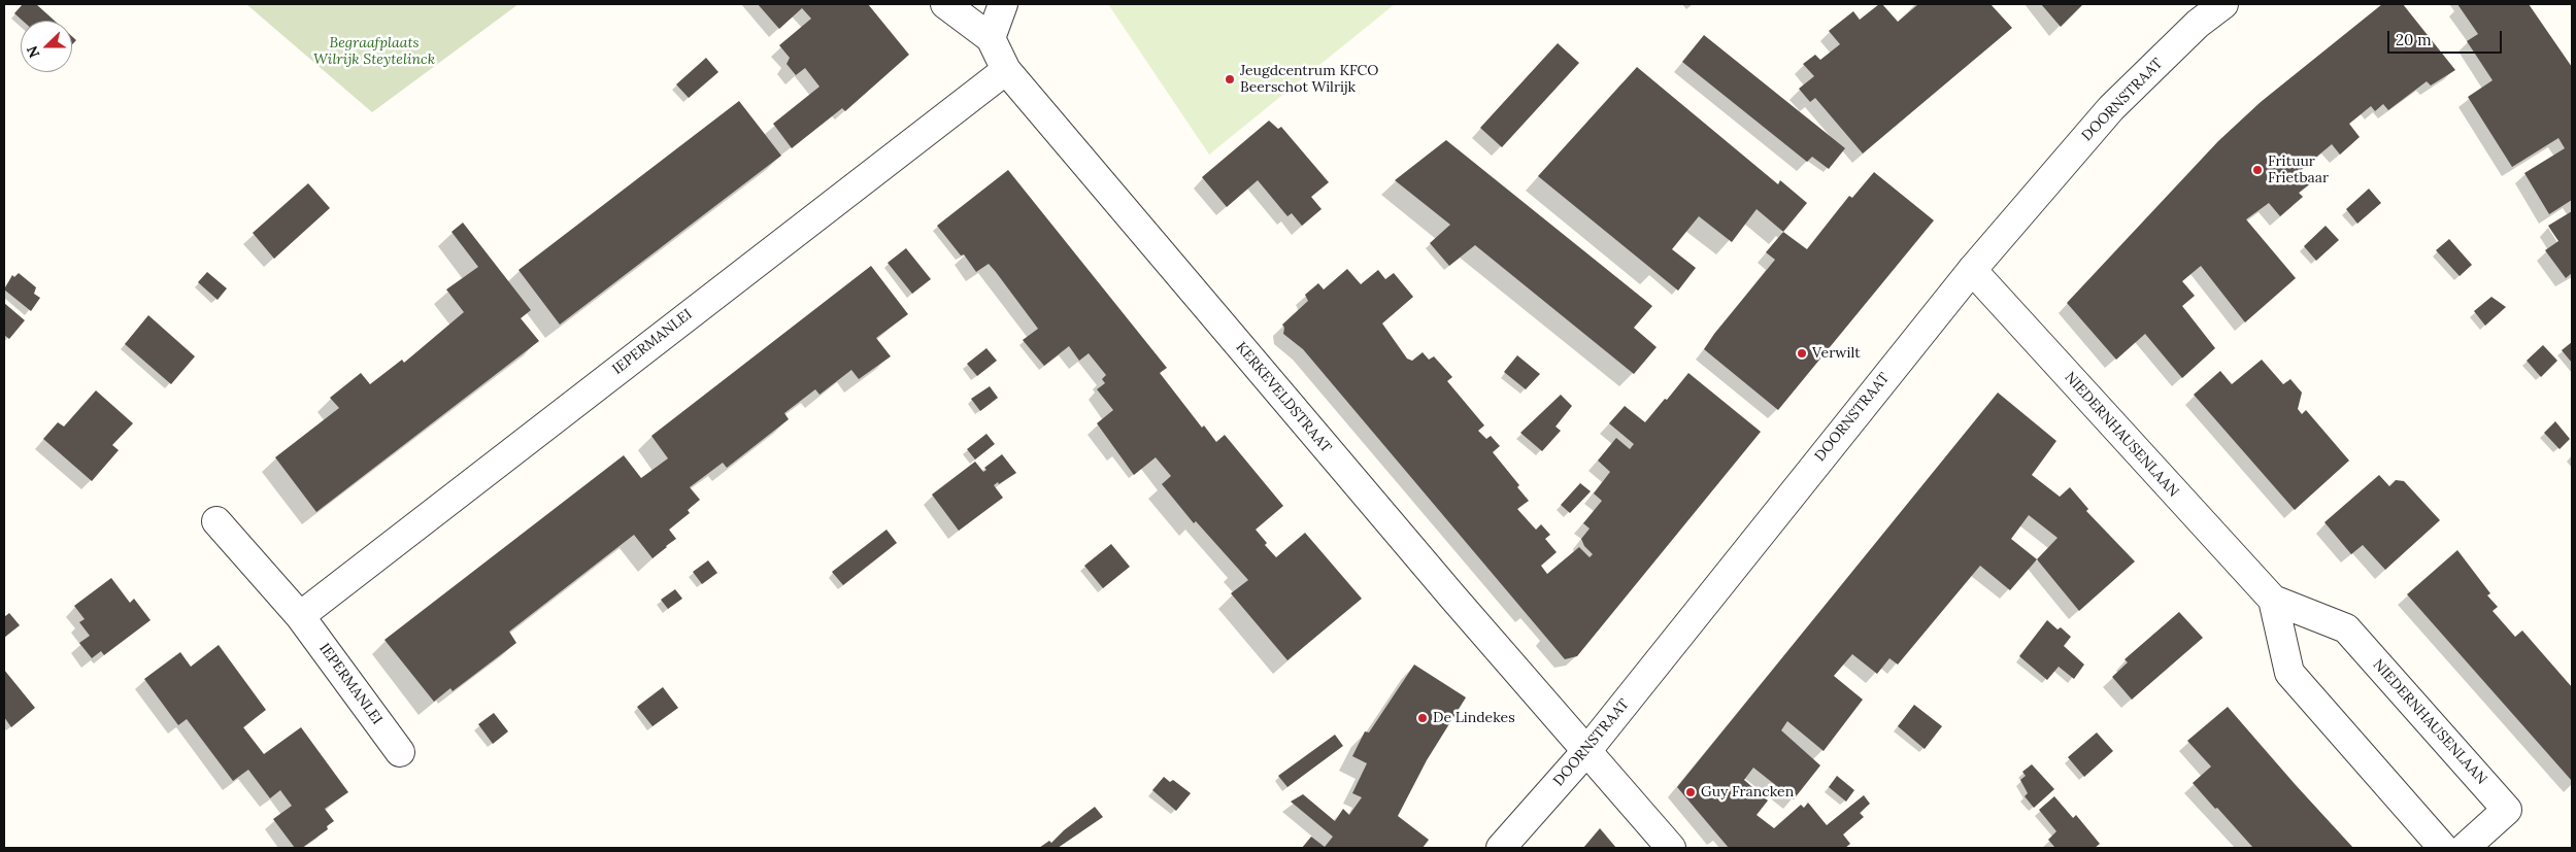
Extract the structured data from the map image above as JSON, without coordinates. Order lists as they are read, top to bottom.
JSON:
{
  "streets": {
    "street": [
      "DOORNSTRAAT",
      "IEPERMANLEI",
      "KERKEVELDSTRAAT",
      "NIEDERNHAUSENLAAN"
    ]
  },
  "crossings": [
    ["DOORNSTRAAT", "KERKEVELDSTRAAT"],
    ["DOORNSTRAAT", "NIEDERNHAUSENLAAN"],
    ["IEPERMANLEI", "KERKEVELDSTRAAT"]
  ],
  "parks": ["Begraafplaats Wilrijk Steytelinck"],
  "places": [
    "Jeugdcentrum KFCO Beerschot Wilrijk",
    "Frituur Frietbaar",
    "Verwilt",
    "De Lindekes",
    "Guy Francken"
  ],
  "scale_bar": "20 m",
  "north": "left"
}
